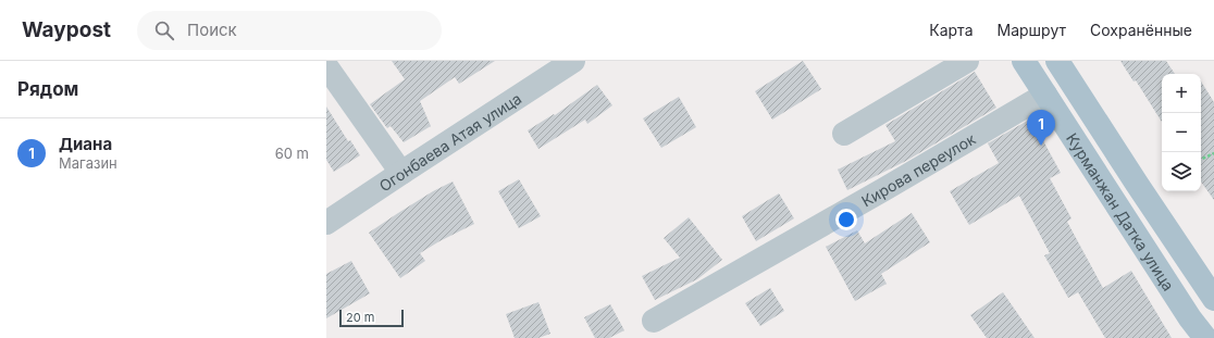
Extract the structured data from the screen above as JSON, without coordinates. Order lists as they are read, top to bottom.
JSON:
{
  "streets": {
    "main road": ["Курманжан Датка улица"],
    "street": ["Огонбаева Атая улица", "Кирова переулок"]
  },
  "crossings": [
    ["Кирова переулок", "Курманжан Датка улица"]
  ],
  "scale_bar": "20 m",
  "page": {
    "header": "Waypost",
    "search": "Поиск",
    "nav": ["Карта", "Маршрут", "Сохранённые"],
    "heading": "Рядом",
    "map_buttons": ["+", "−"],
    "pins": "1",
    "list": [
      {
        "mark": "1",
        "name": "Диана",
        "note": "Магазин",
        "value": "60 m"
      }
    ],
    "scale": "20 m"
  }
}
